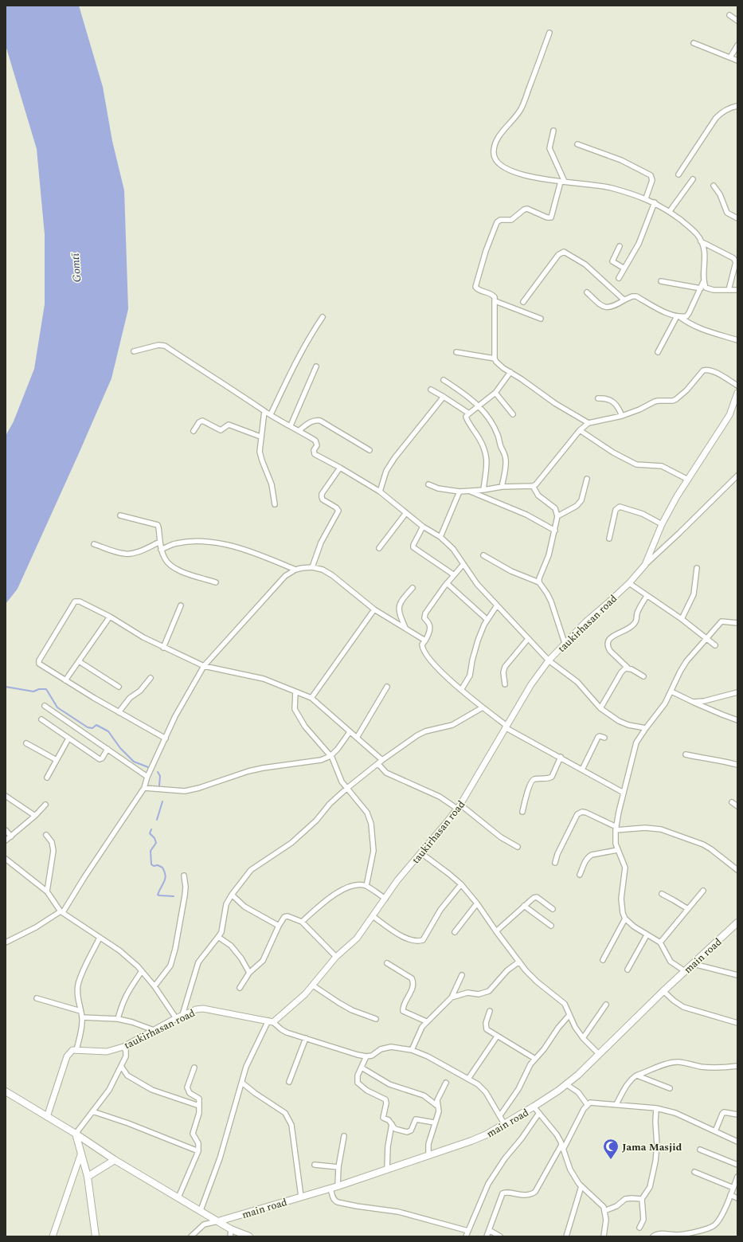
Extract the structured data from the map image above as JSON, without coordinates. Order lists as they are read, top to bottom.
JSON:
{
  "streets": {
    "main road": ["main road"],
    "street": ["taukirhasan road"]
  },
  "water": ["Gomtī"],
  "places": {
    "mosque": ["Jama Masjid"]
  }
}
